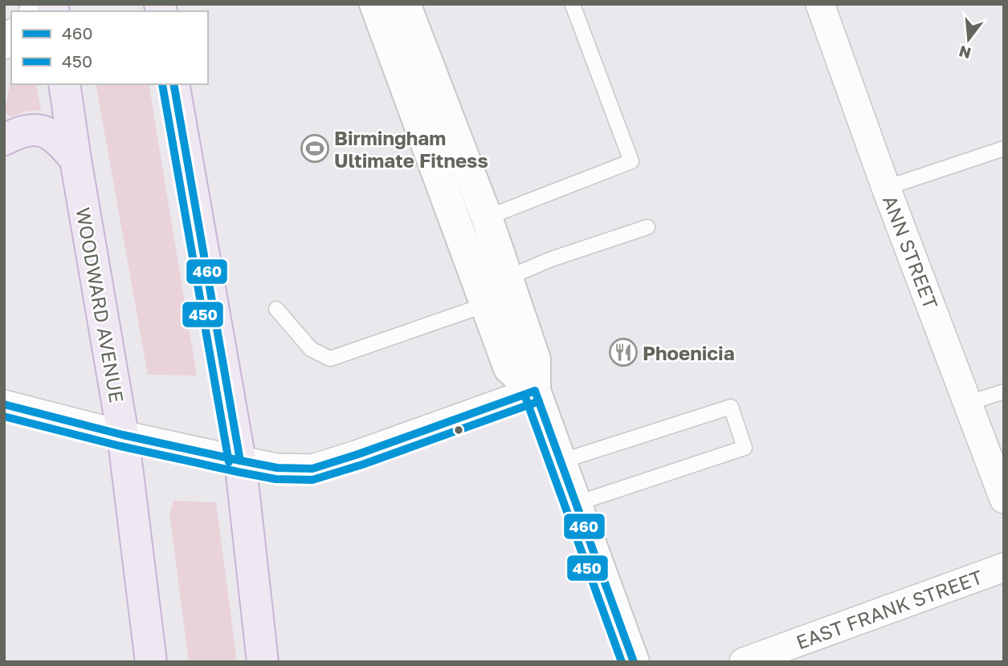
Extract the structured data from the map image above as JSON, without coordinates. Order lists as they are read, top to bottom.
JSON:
{
  "streets": {
    "main road": ["WOODWARD AVENUE"],
    "street": ["ANN STREET", "EAST FRANK STREET"]
  },
  "places": {
    "sports": ["Birmingham Ultimate Fitness"],
    "restaurant": ["Phoenicia"]
  },
  "lines": ["transit line 460", "transit line 450"],
  "legend": ["460", "450"],
  "north": "bottom"
}
